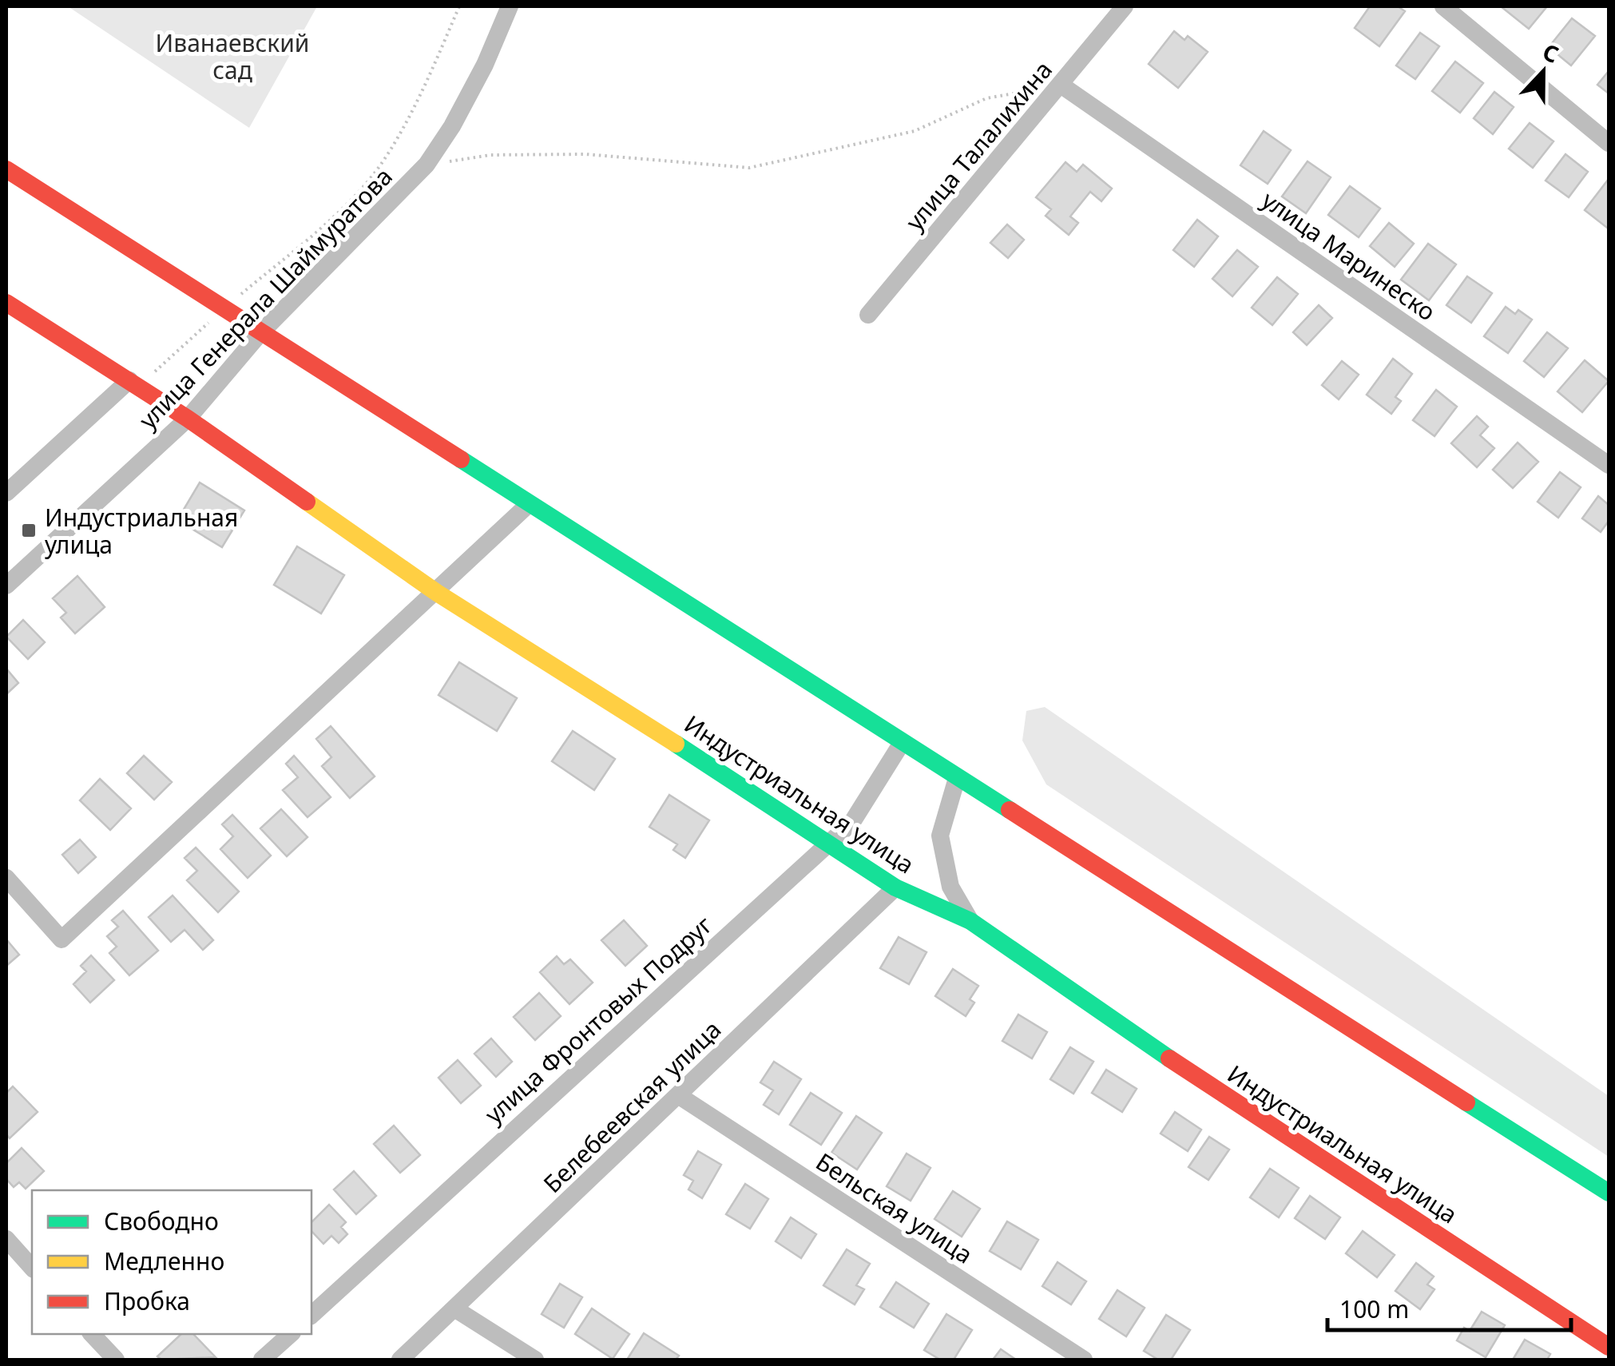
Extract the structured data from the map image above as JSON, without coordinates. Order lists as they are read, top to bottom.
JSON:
{
  "streets": {
    "street": [
      "улица Талалихина",
      "улица Маринеско",
      "улица Генерала Шаймуратова",
      "Индустриальная улица",
      "улица Фронтовых Подруг",
      "Белебеевская улица",
      "Бельская улица"
    ]
  },
  "crossings": [
    ["улица Талалихина", "улица Маринеско"],
    ["улица Генерала Шаймуратова", "Индустриальная улица"],
    ["Индустриальная улица", "улица Фронтовых Подруг"],
    ["Индустриальная улица", "Белебеевская улица"],
    ["Белебеевская улица", "Бельская улица"]
  ],
  "parks": ["Иванаевский сад"],
  "places": {
    "transit": ["Индустриальная улица"]
  },
  "legend": ["Свободно", "Медленно", "Пробка"],
  "scale_bar": "100 m",
  "north": "top"
}
